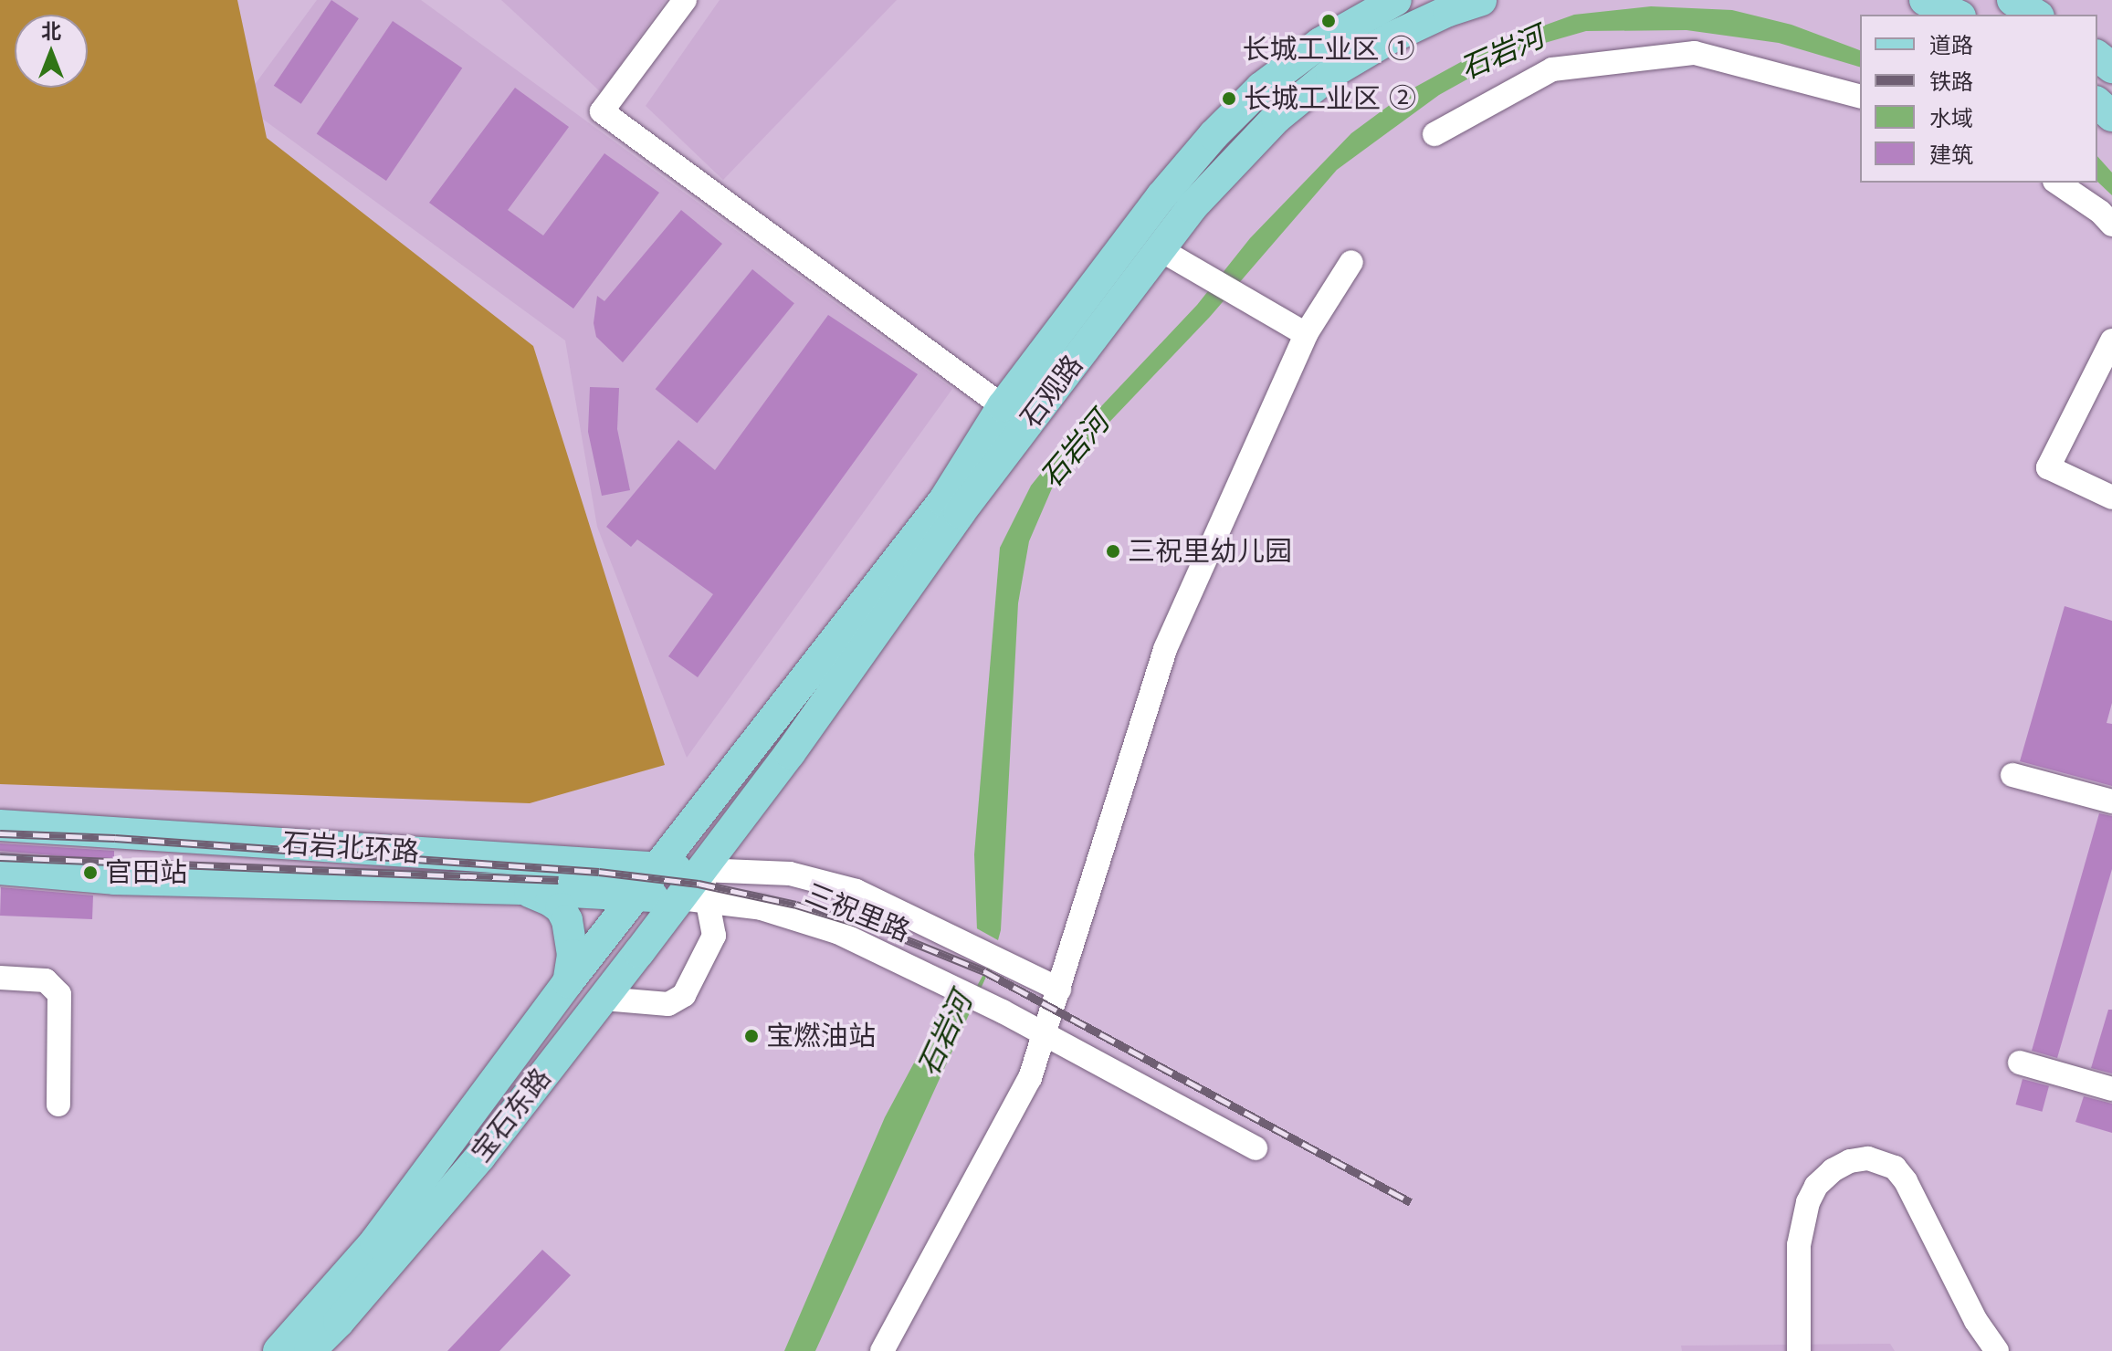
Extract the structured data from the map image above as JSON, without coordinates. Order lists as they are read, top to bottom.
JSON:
{
  "streets": {
    "main road": ["石观路", "石岩北环路", "宝石东路"],
    "street": ["三祝里路"]
  },
  "crossings": [
    ["石观路", "石岩北环路"],
    ["石观路", "三祝里路"],
    ["石观路", "宝石东路"],
    ["石岩北环路", "三祝里路"],
    ["石岩北环路", "宝石东路"],
    ["三祝里路", "宝石东路"]
  ],
  "water": ["石岩河"],
  "places": [
    "长城工业区 ①",
    "长城工业区 ②",
    "三祝里幼儿园",
    "官田站",
    "宝燃油站"
  ],
  "legend": [
    "道路",
    "铁路",
    "水域",
    "建筑"
  ],
  "north": "top"
}
